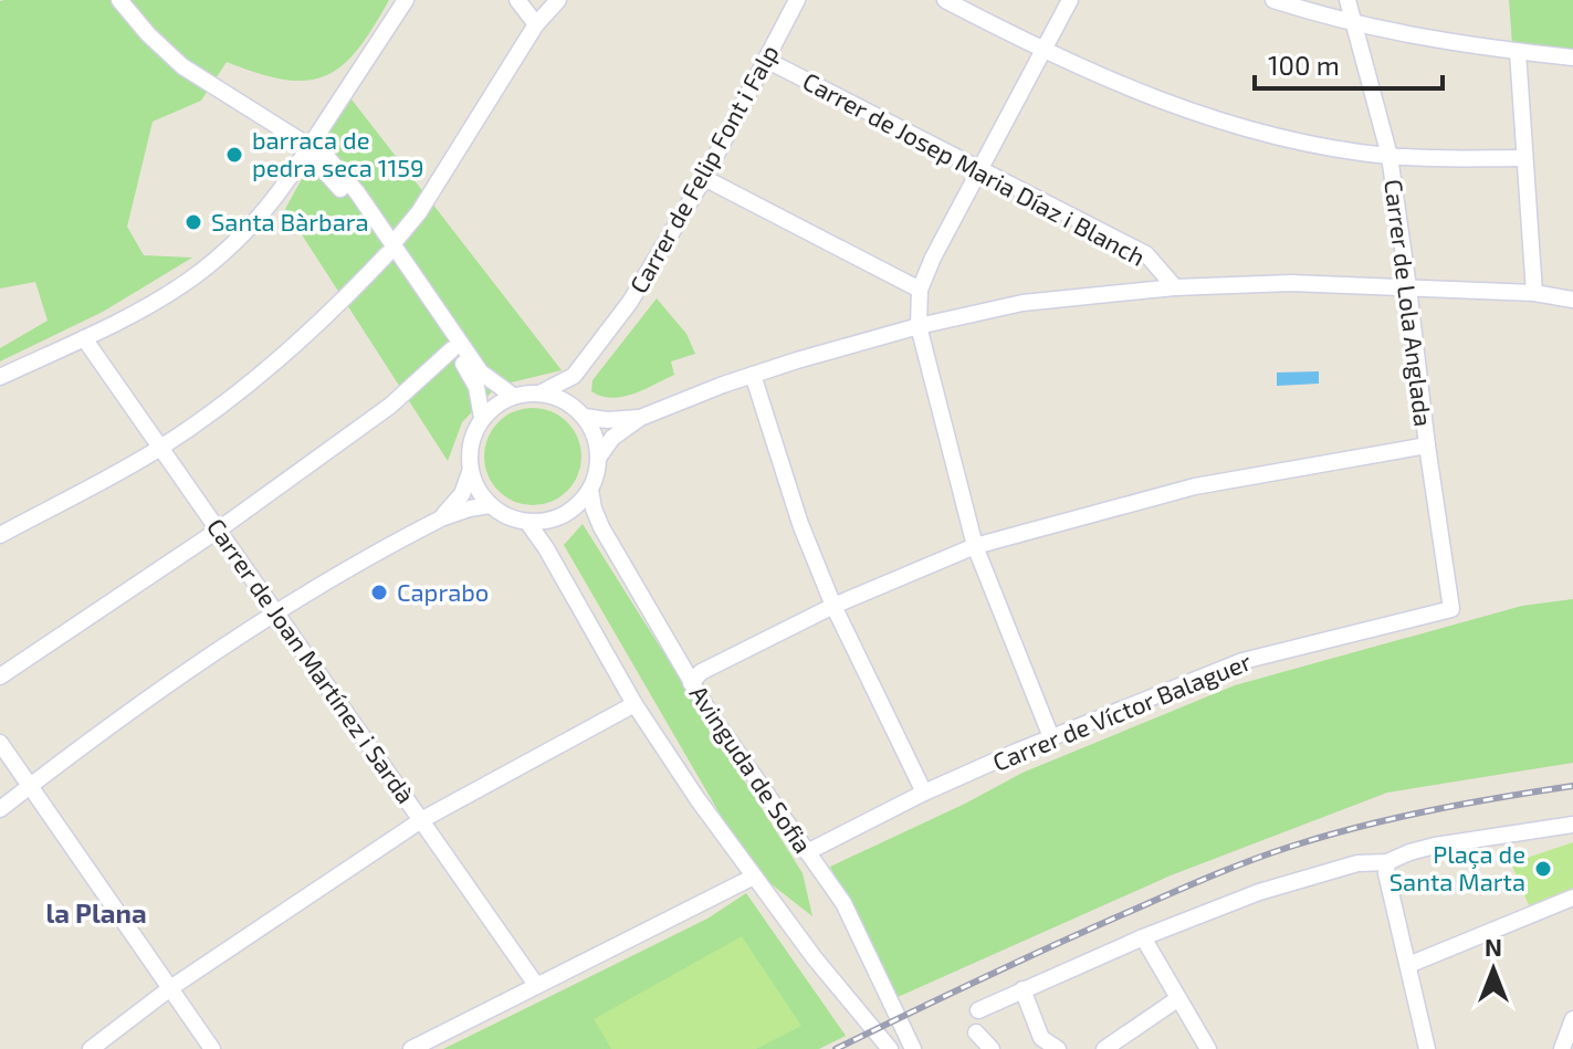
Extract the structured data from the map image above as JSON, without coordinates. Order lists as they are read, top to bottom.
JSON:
{
  "streets": {
    "street": [
      "Carrer de Felip Font i Falp",
      "Carrer de Josep Maria Díaz i Blanch",
      "Carrer de Lola Anglada",
      "Carrer de Joan Martínez i Sardà",
      "Carrer de Víctor Balaguer",
      "Avinguda de Sofia"
    ]
  },
  "crossings": [
    ["Carrer de Felip Font i Falp", "Carrer de Josep Maria Díaz i Blanch"],
    ["Carrer de Felip Font i Falp", "Avinguda de Sofia"],
    ["Carrer de Lola Anglada", "Carrer de Víctor Balaguer"],
    ["Carrer de Víctor Balaguer", "Avinguda de Sofia"]
  ],
  "districts": ["la Plana"],
  "places": [
    "barraca de pedra seca 1159",
    "Santa Bàrbara",
    "Caprabo",
    "Plaça de Santa Marta"
  ],
  "scale_bar": "100 m",
  "north": "top"
}
